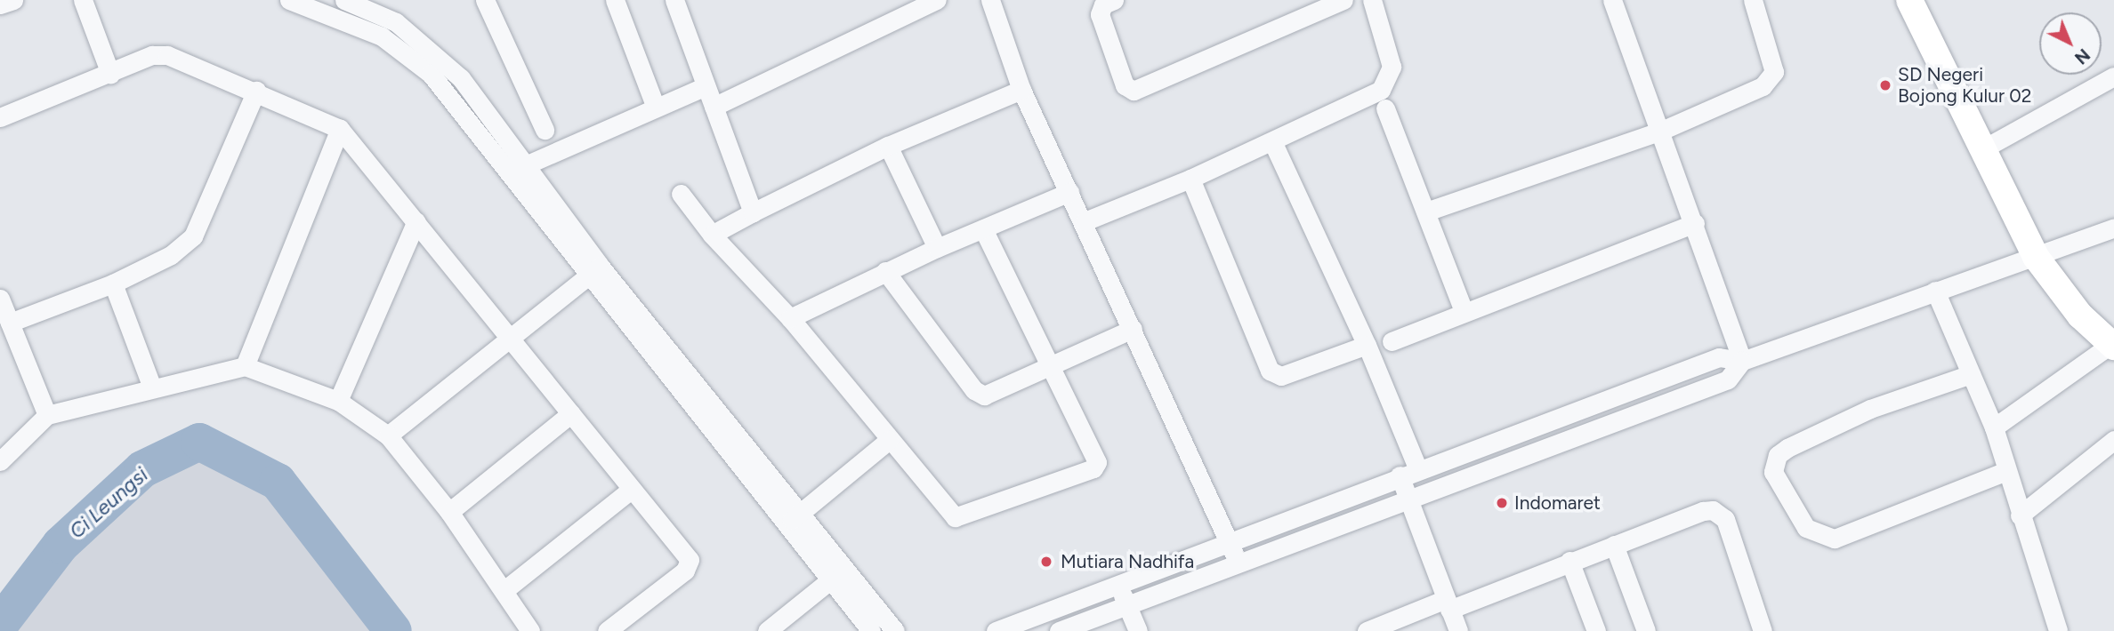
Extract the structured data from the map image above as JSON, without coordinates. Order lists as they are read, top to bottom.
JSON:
{
  "water": ["Ci Leungsi"],
  "places": ["SD Negeri Bojong Kulur 02", "Indomaret", "Mutiara Nadhifa"],
  "north": "bottom right"
}
